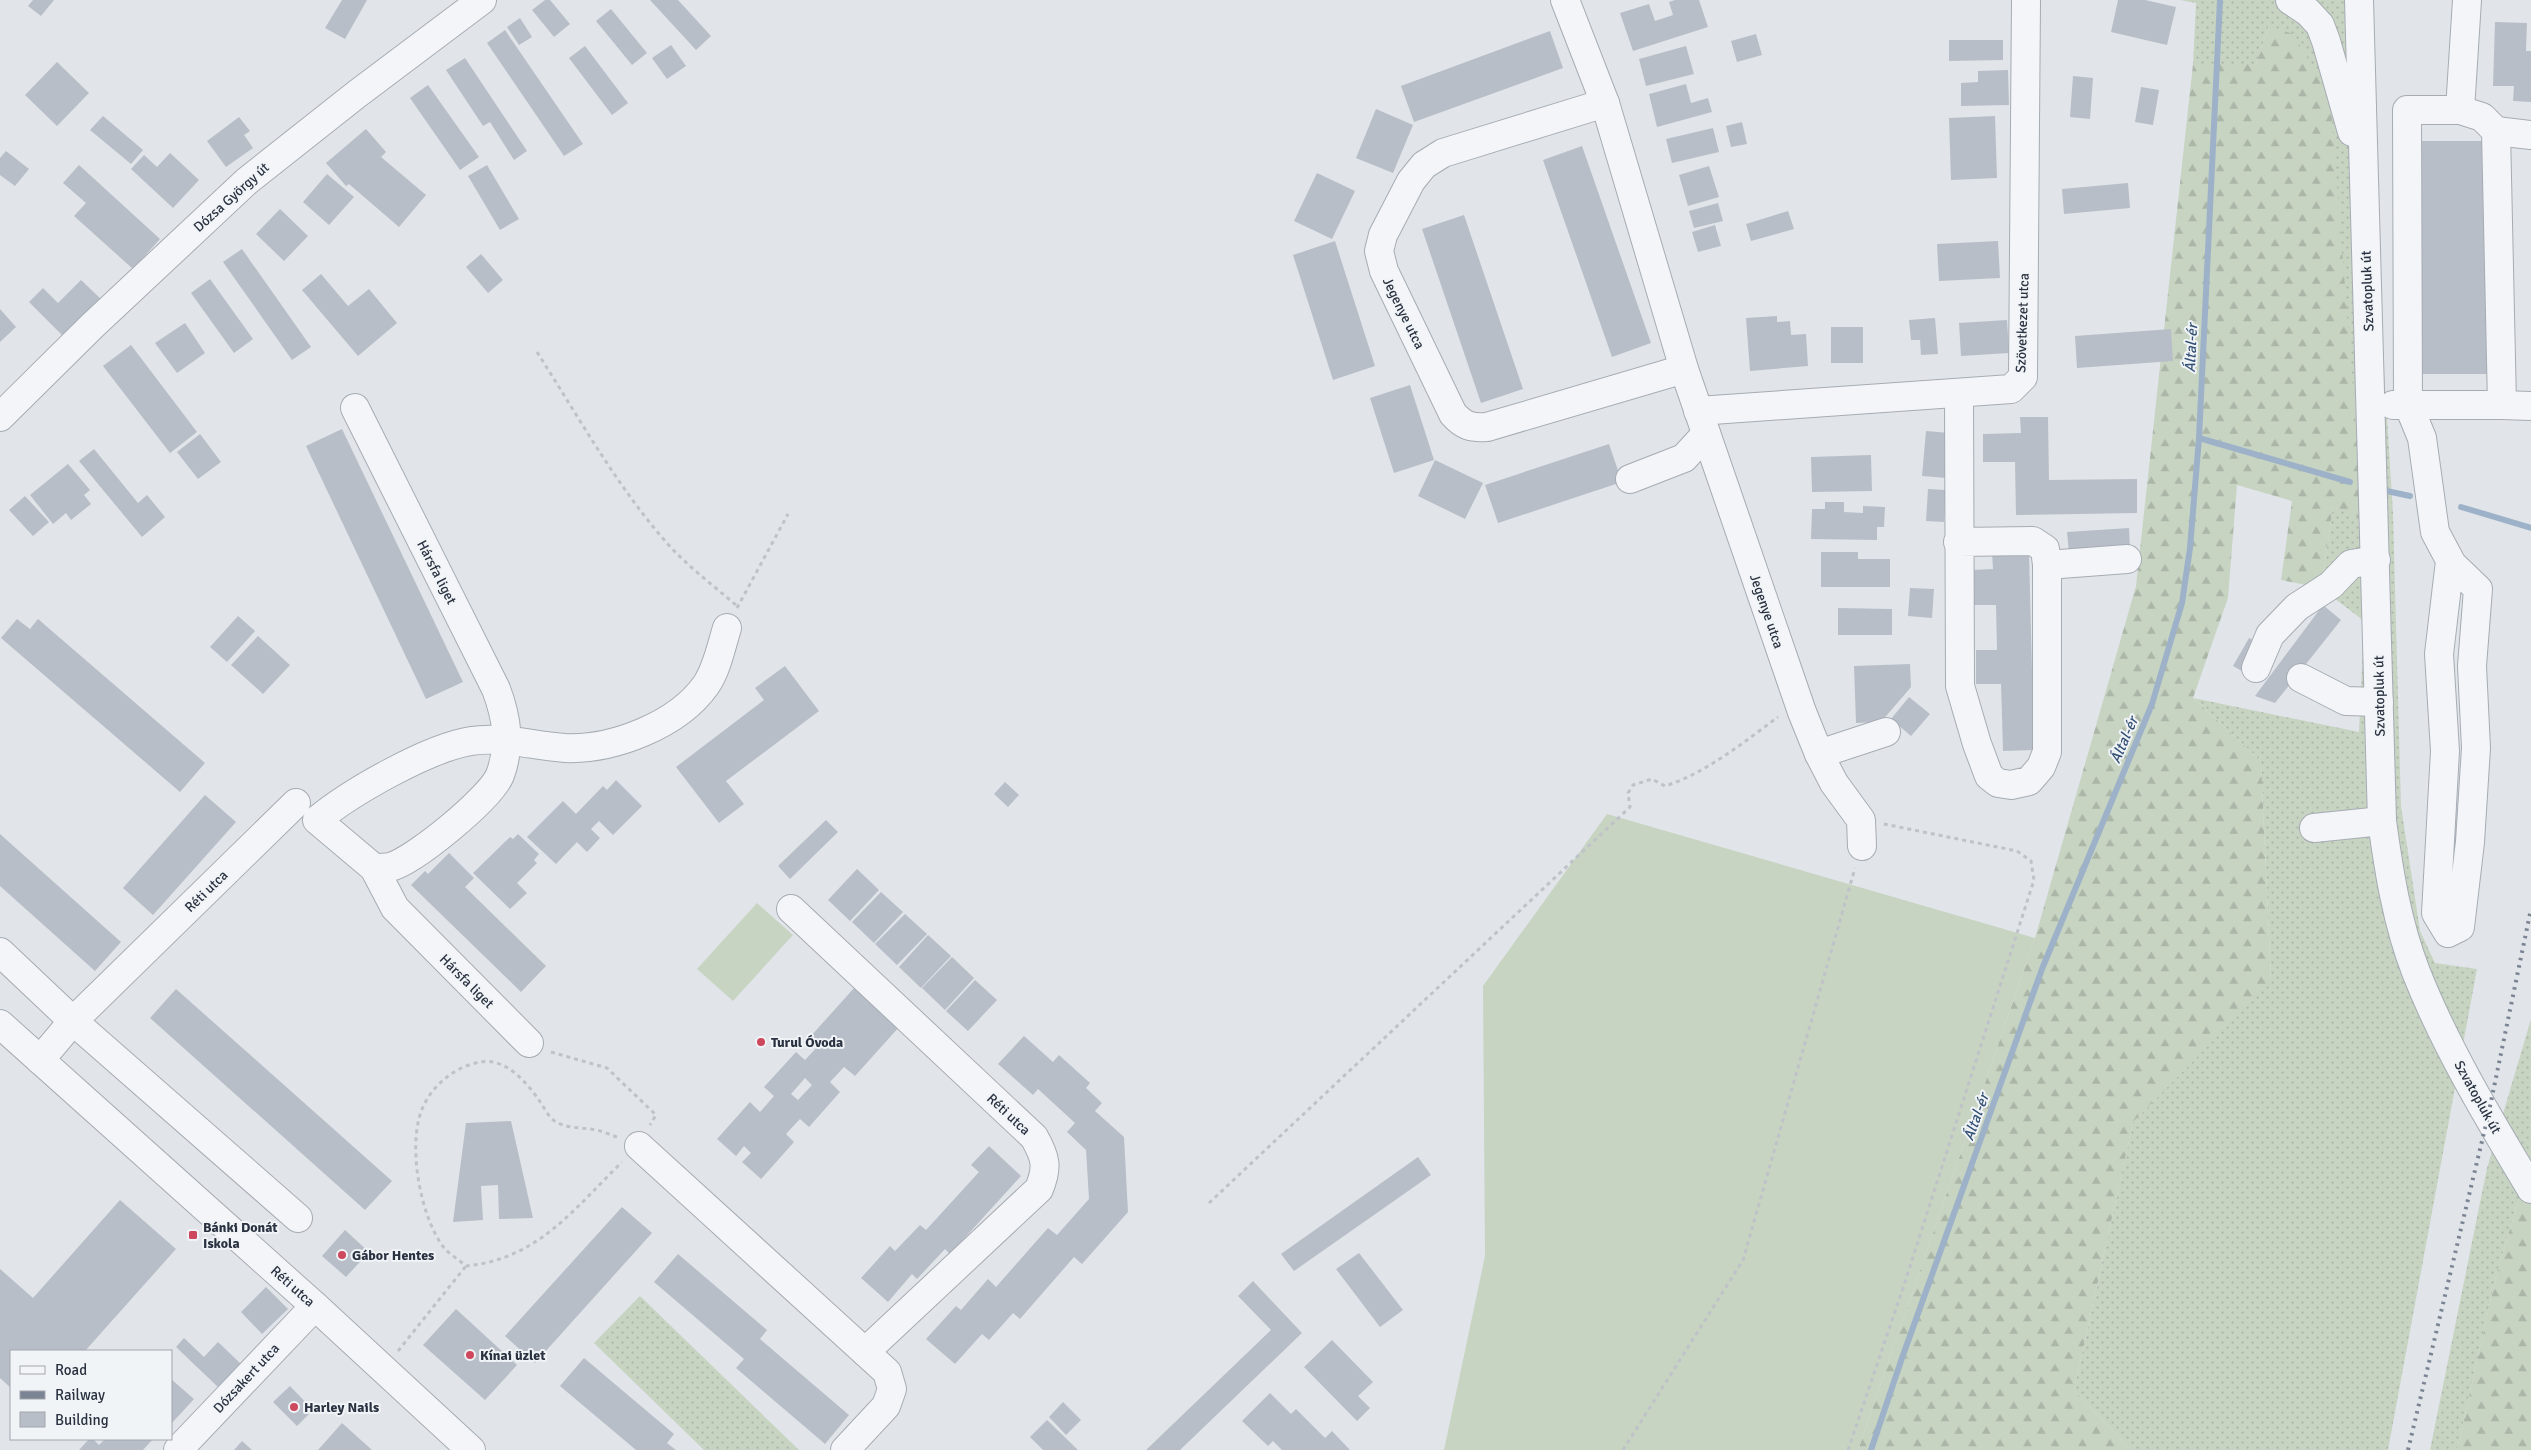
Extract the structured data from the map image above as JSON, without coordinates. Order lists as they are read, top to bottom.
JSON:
{
  "streets": {
    "street": [
      "Dózsa György út",
      "Szvatopluk út",
      "Jegenye utca",
      "Szövetkezet utca",
      "Hársfa liget",
      "Réti utca",
      "Dózsakert utca"
    ]
  },
  "crossings": [
    ["Jegenye utca", "Szövetkezet utca"],
    ["Réti utca", "Dózsakert utca"]
  ],
  "water": ["Által-ér"],
  "places": {
    "other": [
      "Turul Óvoda",
      "Gábor Hentes",
      "Kínai üzlet",
      "Harley Nails"
    ],
    "transit": ["Bánki Donát Iskola"]
  },
  "legend": ["Road", "Railway", "Building"]
}
